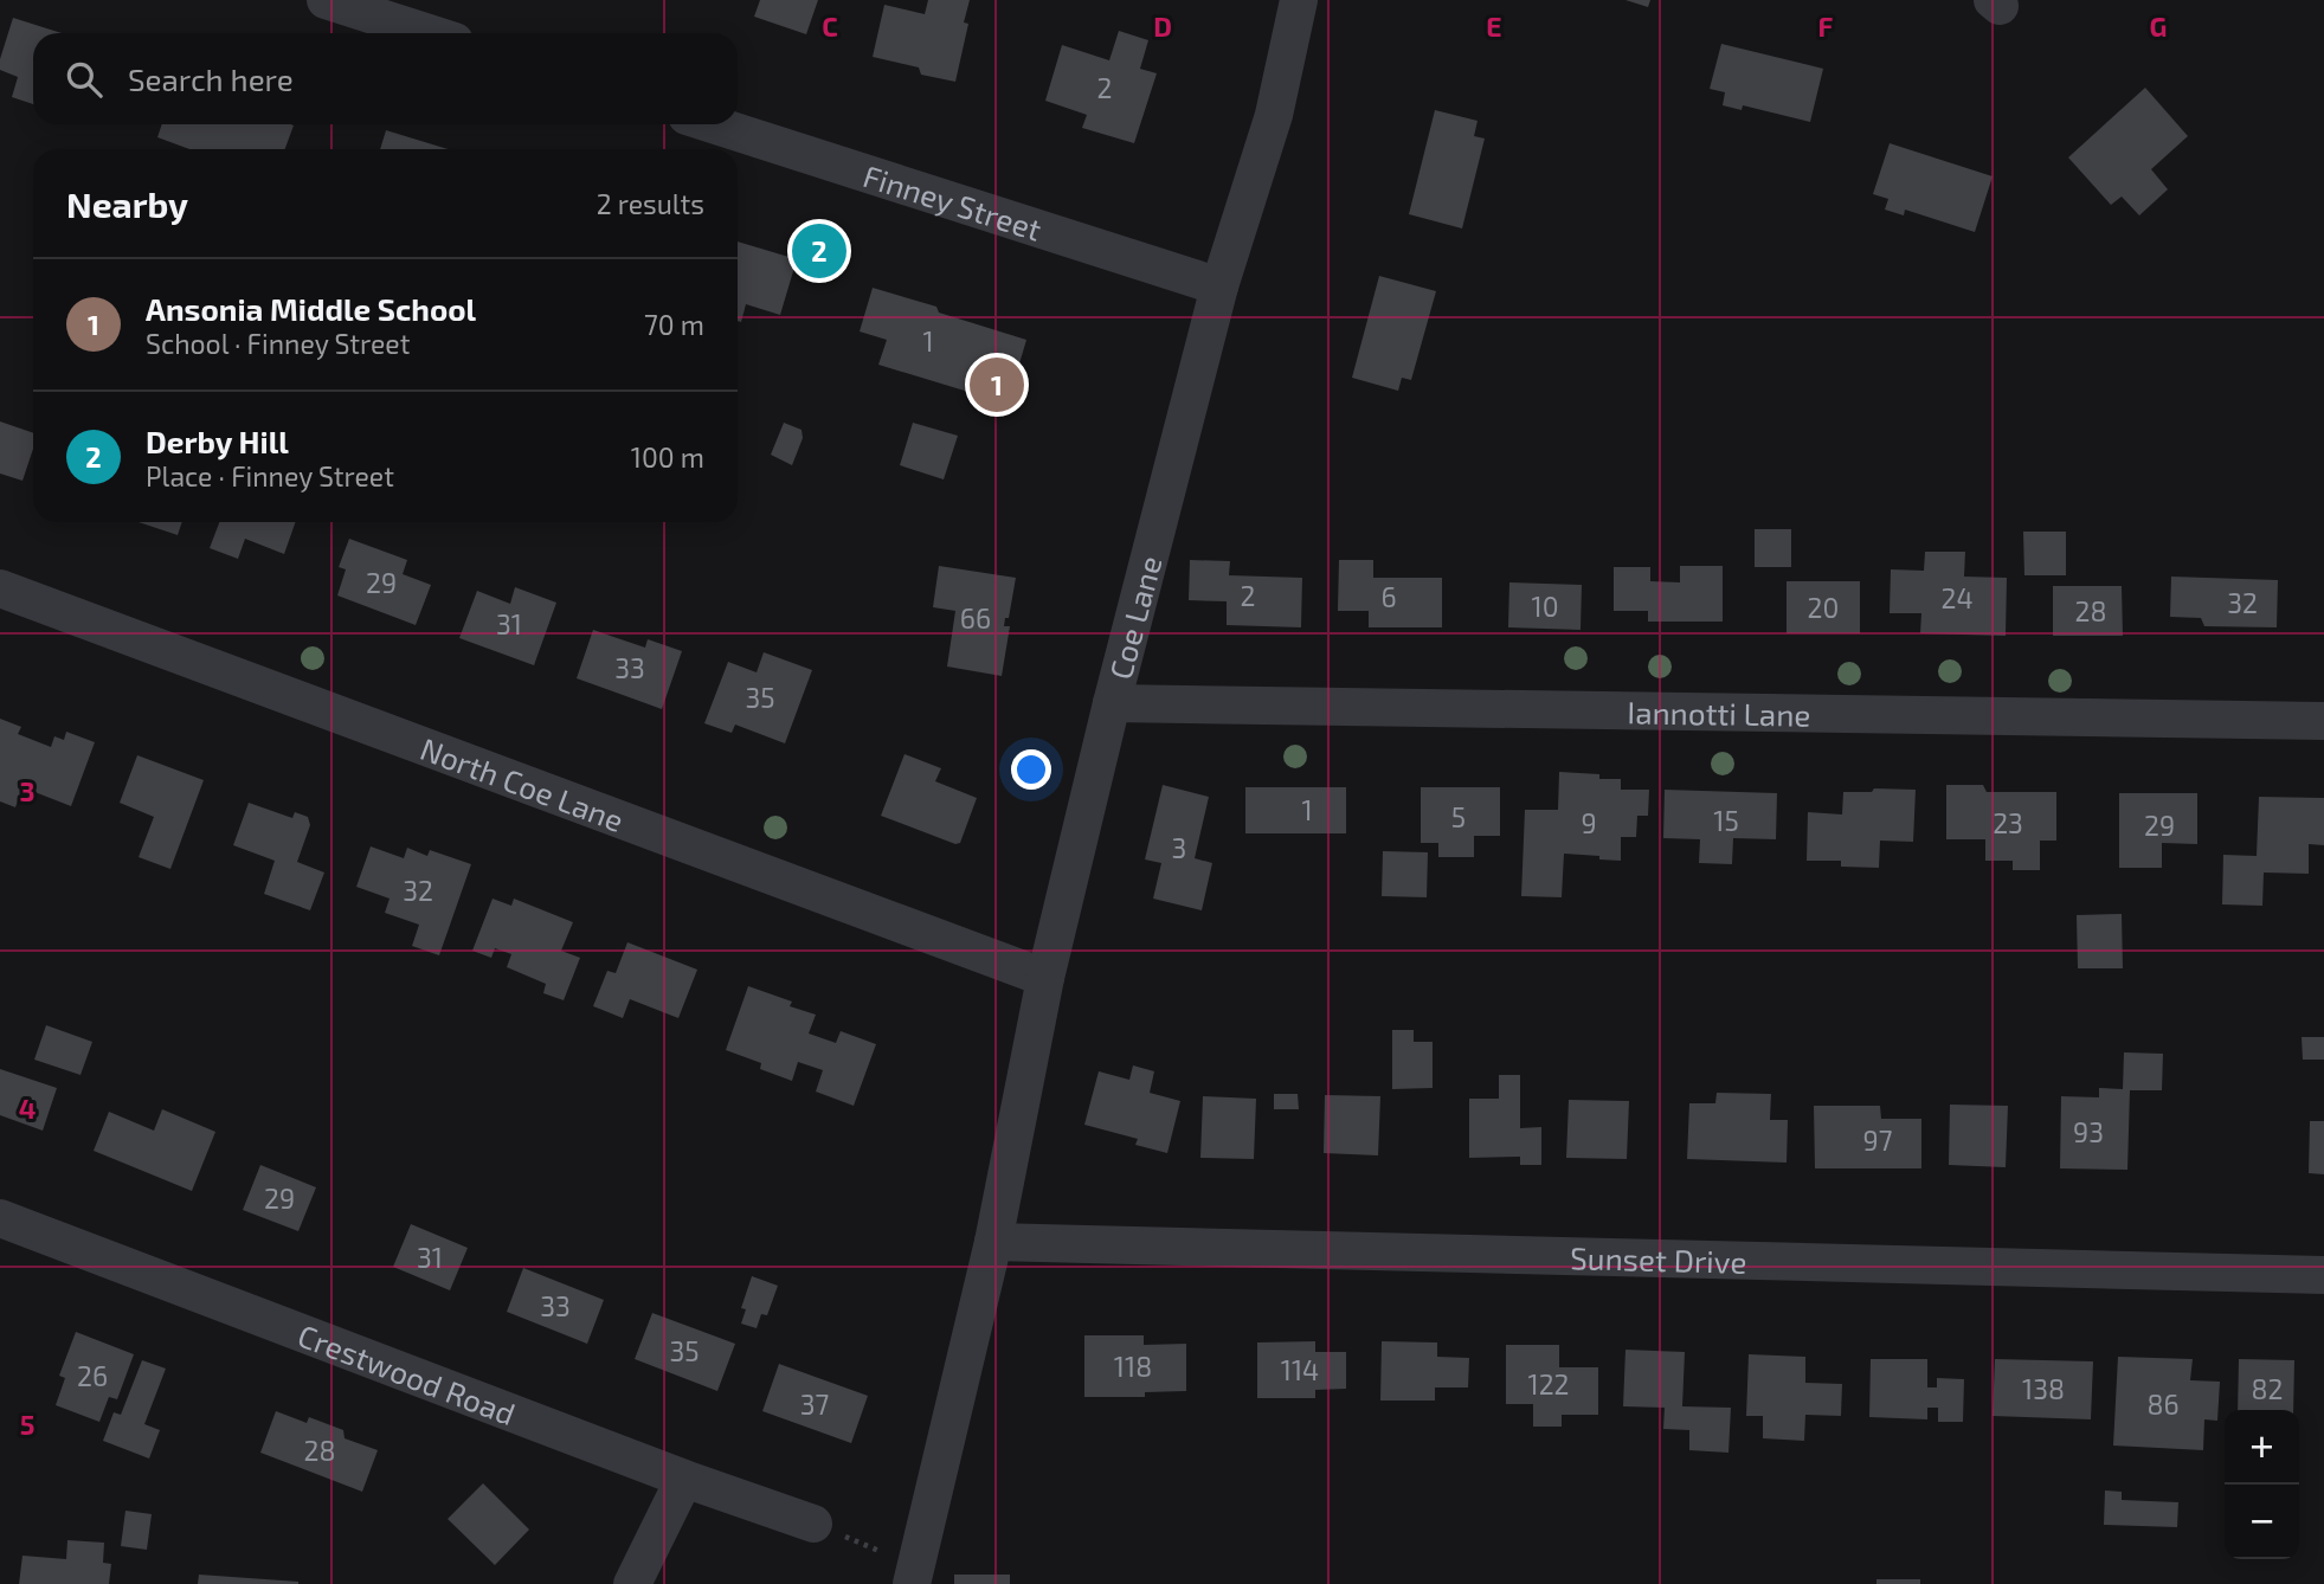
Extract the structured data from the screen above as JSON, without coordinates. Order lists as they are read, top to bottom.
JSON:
{
  "streets": {
    "street": [
      "Finney Street",
      "Coe Lane",
      "Iannotti Lane",
      "North Coe Lane",
      "Sunset Drive",
      "Crestwood Road"
    ]
  },
  "crossings": [
    ["Finney Street", "Coe Lane"],
    ["Coe Lane", "Iannotti Lane"],
    ["Coe Lane", "North Coe Lane"],
    ["Coe Lane", "Sunset Drive"]
  ],
  "house_numbers": [
    "2",
    "1",
    "29",
    "2",
    "6",
    "24",
    "32",
    "10",
    "20",
    "28",
    "66",
    "31",
    "33",
    "35",
    "1",
    "5",
    "15",
    "9",
    "23",
    "29",
    "3",
    "32",
    "93",
    "97",
    "29",
    "31",
    "33",
    "35",
    "118",
    "114",
    "26",
    "122",
    "138",
    "82",
    "37",
    "86",
    "28"
  ],
  "page": {
    "search": "Search here",
    "heading": ["Nearby", "2 results"],
    "pins": ["2", "1"],
    "list": [
      {
        "mark": "1",
        "name": "Ansonia Middle School",
        "note": "School · Finney Street",
        "value": "70 m"
      },
      {
        "mark": "2",
        "name": "Derby Hill",
        "note": "Place · Finney Street",
        "value": "100 m"
      }
    ],
    "map_buttons": ["+", "−"]
  },
  "grid": {
    "columns": [
      "C",
      "D",
      "E",
      "F",
      "G"
    ],
    "rows": ["3", "4", "5"]
  }
}
